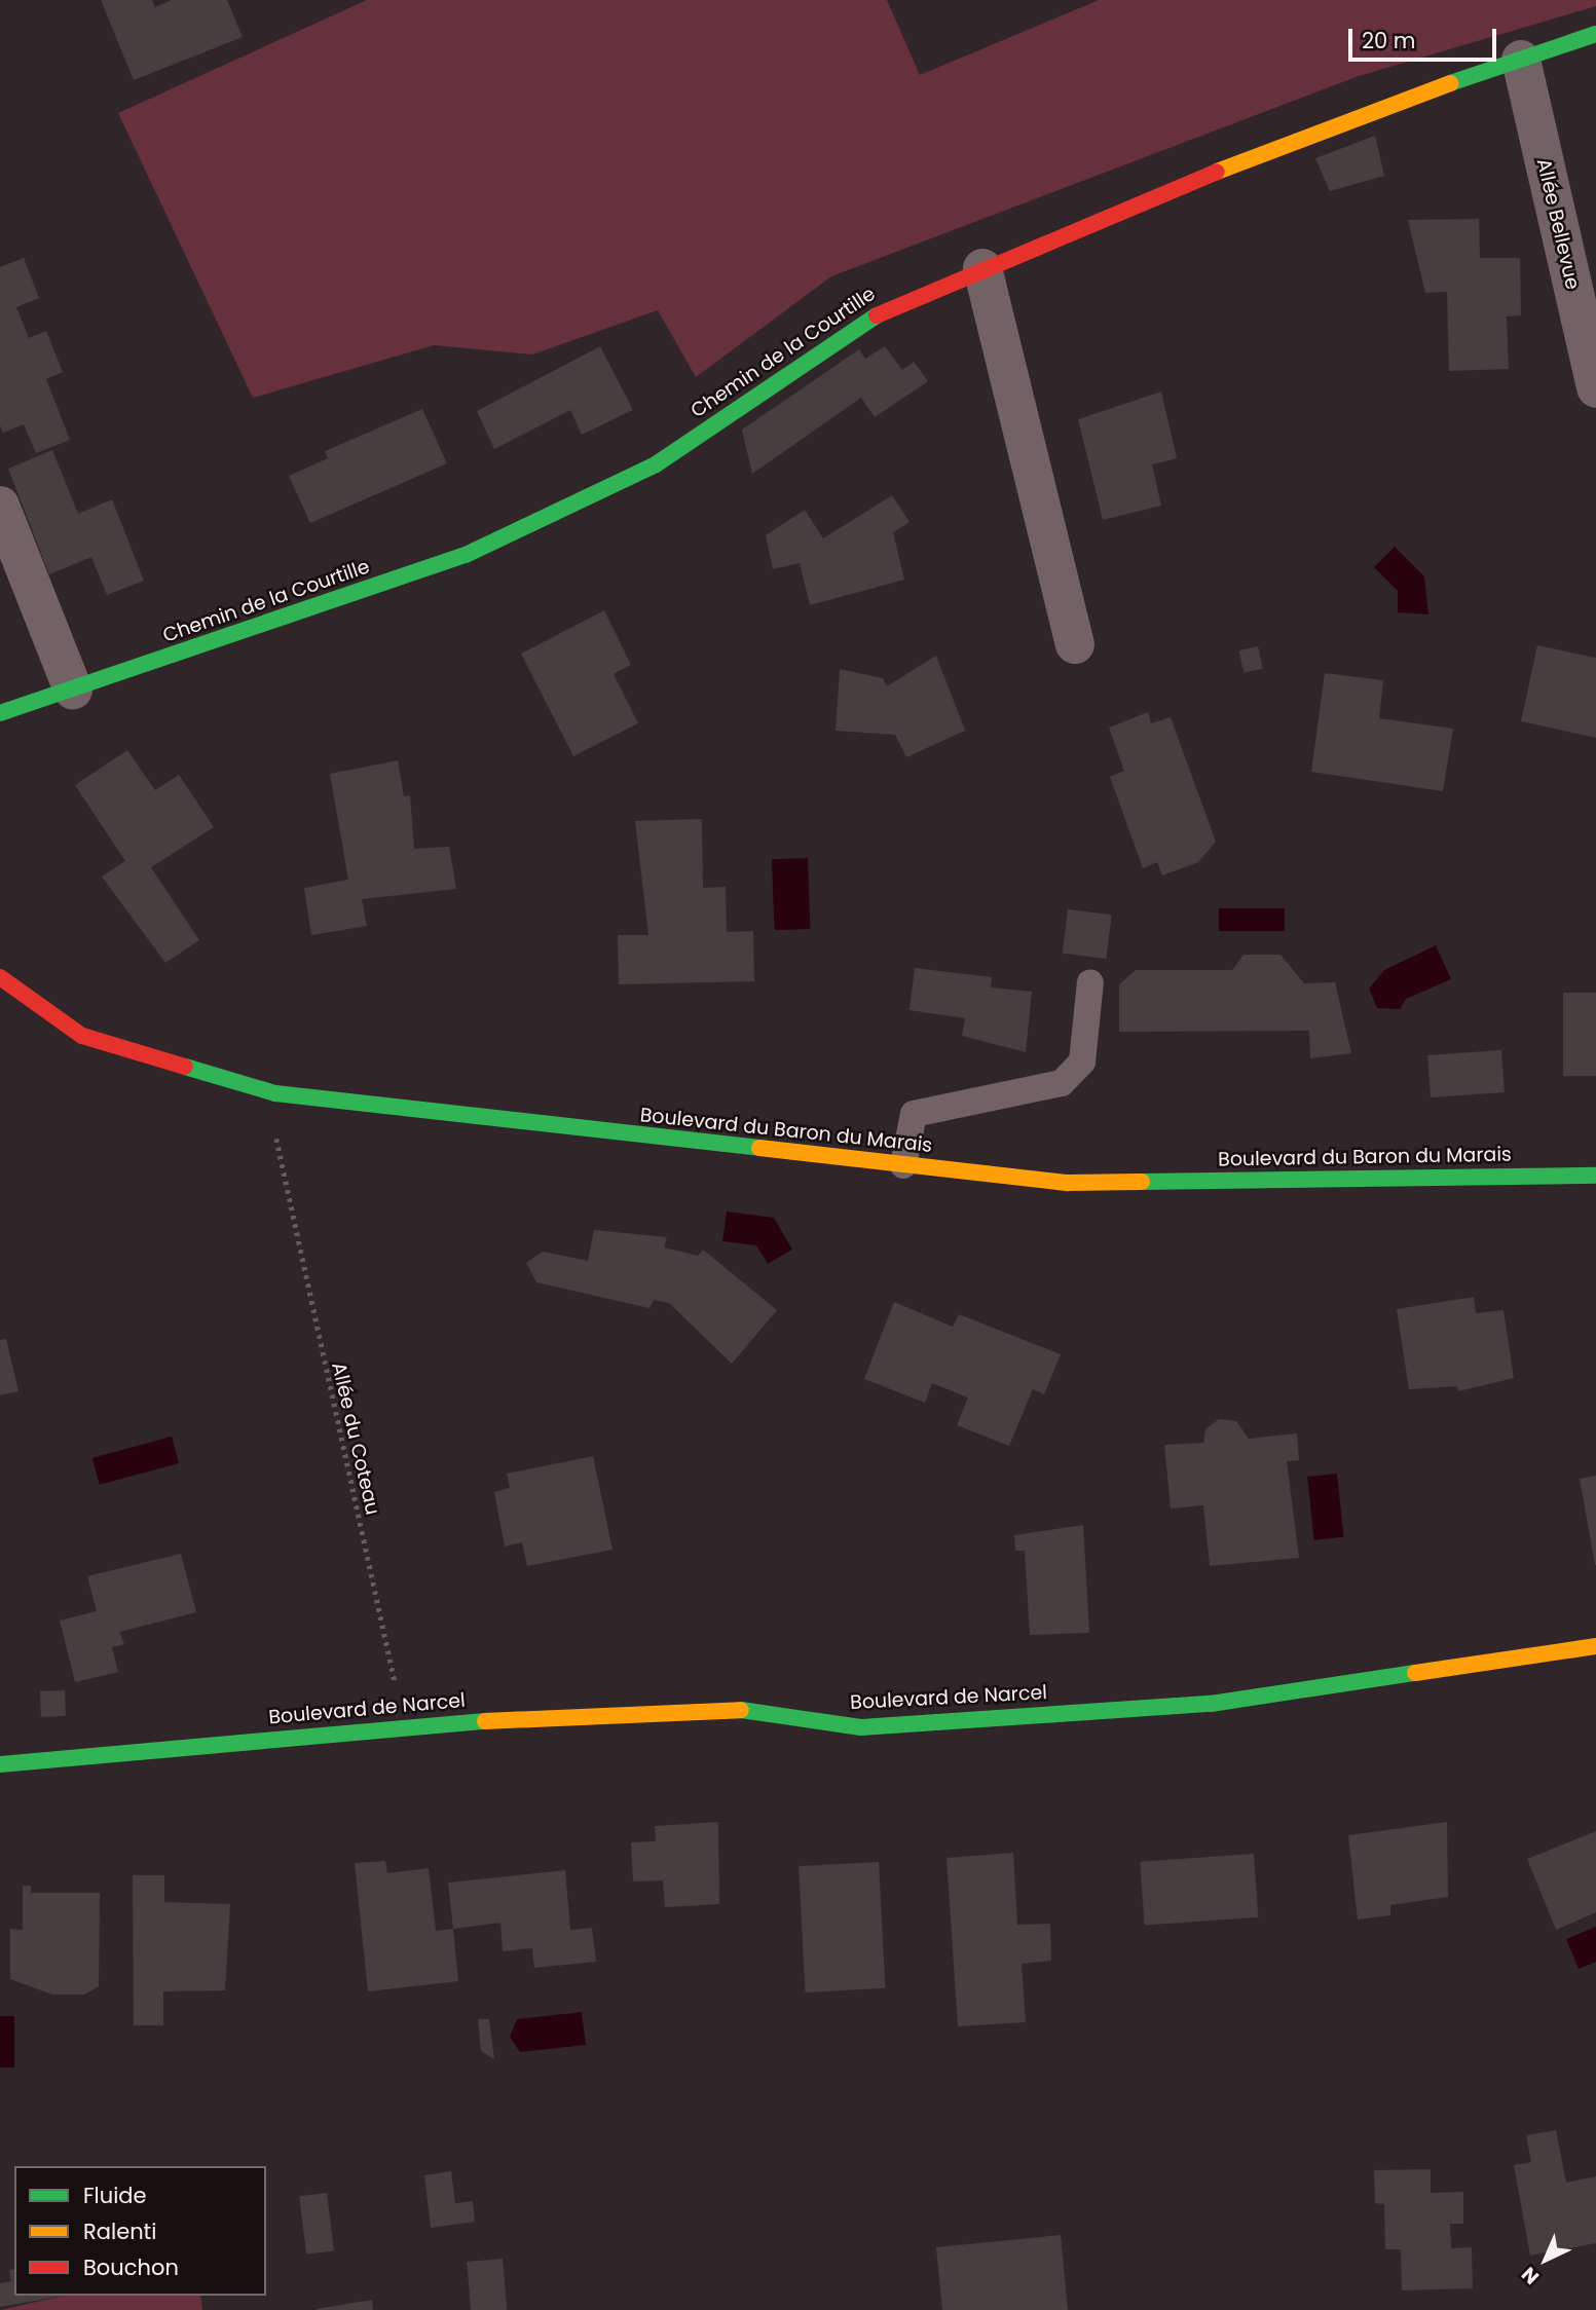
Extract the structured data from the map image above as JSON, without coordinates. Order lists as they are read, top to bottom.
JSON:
{
  "streets": {
    "street": [
      "Allée Bellevue",
      "Chemin de la Courtille",
      "Boulevard du Baron du Marais",
      "Boulevard de Narcel"
    ],
    "path": ["Allée du Coteau"]
  },
  "crossings": [
    ["Allée Bellevue", "Chemin de la Courtille"],
    ["Allée du Coteau", "Boulevard de Narcel"]
  ],
  "legend": ["Fluide", "Ralenti", "Bouchon"],
  "scale_bar": "20 m",
  "north": "bottom left"
}
